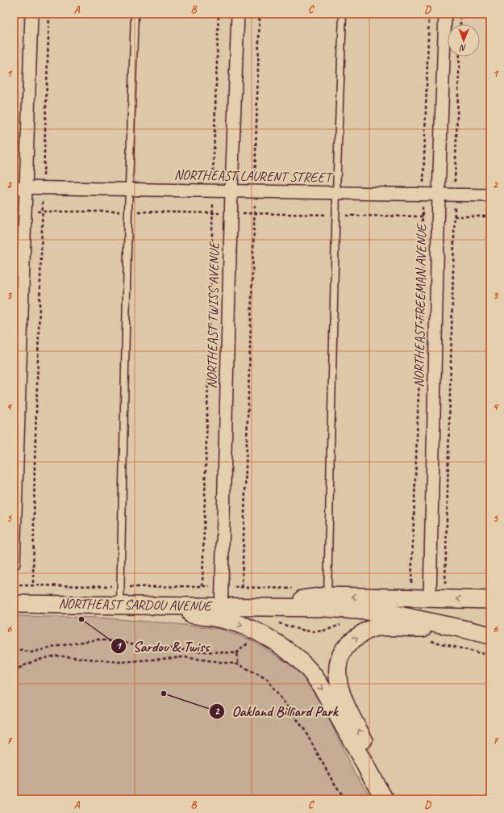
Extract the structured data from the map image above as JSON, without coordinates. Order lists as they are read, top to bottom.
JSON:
{
  "streets": {
    "street": [
      "NORTHEAST LAURENT STREET",
      "NORTHEAST FREEMAN AVENUE",
      "NORTHEAST TWISS AVENUE",
      "NORTHEAST SARDOU AVENUE"
    ]
  },
  "crossings": [
    ["NORTHEAST LAURENT STREET", "NORTHEAST FREEMAN AVENUE"],
    ["NORTHEAST LAURENT STREET", "NORTHEAST TWISS AVENUE"],
    ["NORTHEAST FREEMAN AVENUE", "NORTHEAST SARDOU AVENUE"],
    ["NORTHEAST TWISS AVENUE", "NORTHEAST SARDOU AVENUE"]
  ],
  "places": ["Sardou & Twiss", "Oakland Billiard Park"],
  "north": "bottom",
  "grid": {
    "columns": [
      "A",
      "B",
      "C",
      "D"
    ],
    "rows": [
      "1",
      "2",
      "3",
      "4",
      "5",
      "6",
      "7"
    ]
  }
}
